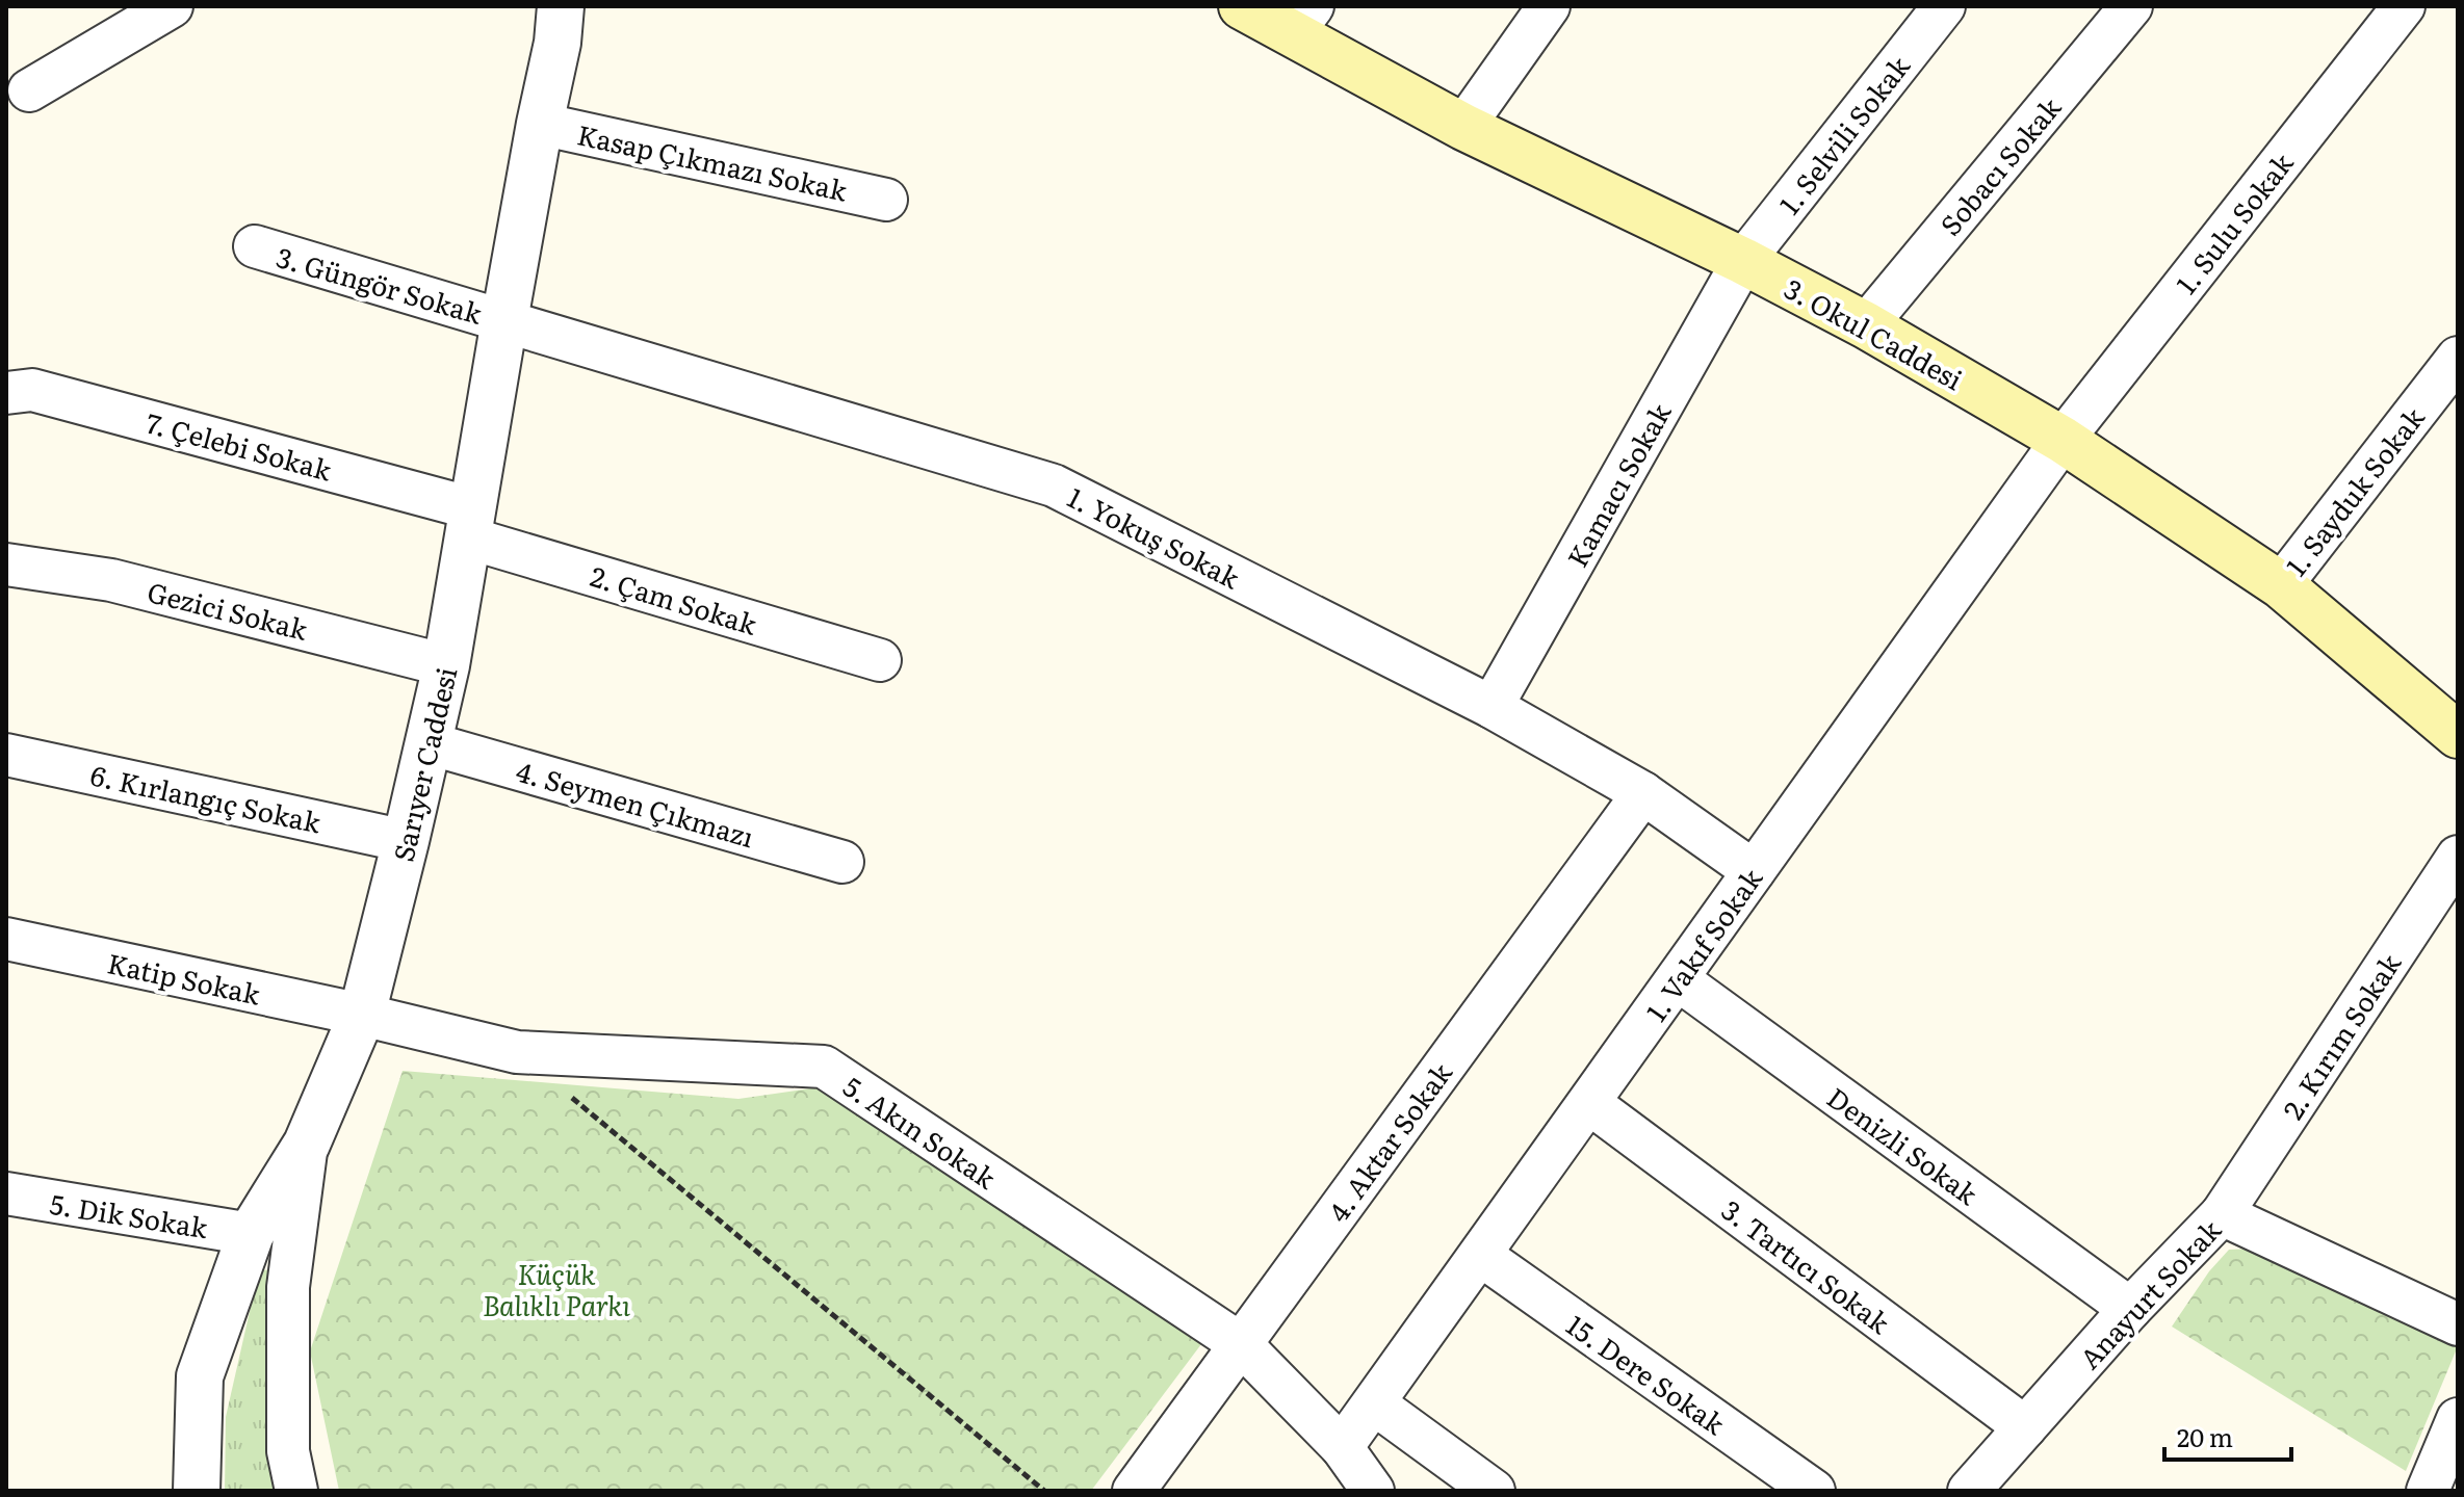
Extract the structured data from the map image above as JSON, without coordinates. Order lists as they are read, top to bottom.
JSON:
{
  "streets": {
    "main road": ["3. Okul Caddesi"],
    "street": [
      "1. Selvili Sokak",
      "Kasap Çıkmazı Sokak",
      "Sobacı Sokak",
      "1. Sulu Sokak",
      "3. Güngör Sokak",
      "7. Çelebi Sokak",
      "Kamacı Sokak",
      "1. Sayduk Sokak",
      "1. Yokuş Sokak",
      "2. Çam Sokak",
      "Gezici Sokak",
      "Sarıyer Caddesi",
      "6. Kırlangıç Sokak",
      "4. Seymen Çıkmazı",
      "1. Vakıf Sokak",
      "Katip Sokak",
      "2. Kırım Sokak",
      "5. Akın Sokak",
      "4. Aktar Sokak",
      "Denizli Sokak",
      "5. Dik Sokak",
      "3. Tartıcı Sokak",
      "Anayurt Sokak",
      "15. Dere Sokak"
    ]
  },
  "crossings": [
    ["1. Selvili Sokak", "3. Okul Caddesi"],
    ["1. Selvili Sokak", "Kamacı Sokak"],
    ["Kasap Çıkmazı Sokak", "Sarıyer Caddesi"],
    ["Sobacı Sokak", "3. Okul Caddesi"],
    ["1. Sulu Sokak", "3. Okul Caddesi"],
    ["1. Sulu Sokak", "1. Vakıf Sokak"],
    ["3. Güngör Sokak", "1. Yokuş Sokak"],
    ["3. Güngör Sokak", "Sarıyer Caddesi"],
    ["3. Okul Caddesi", "Kamacı Sokak"],
    ["3. Okul Caddesi", "1. Sayduk Sokak"],
    ["3. Okul Caddesi", "1. Vakıf Sokak"],
    ["7. Çelebi Sokak", "2. Çam Sokak"],
    ["7. Çelebi Sokak", "Sarıyer Caddesi"],
    ["Kamacı Sokak", "1. Yokuş Sokak"],
    ["1. Yokuş Sokak", "Sarıyer Caddesi"],
    ["1. Yokuş Sokak", "1. Vakıf Sokak"],
    ["1. Yokuş Sokak", "4. Aktar Sokak"],
    ["2. Çam Sokak", "Sarıyer Caddesi"],
    ["Gezici Sokak", "Sarıyer Caddesi"],
    ["Sarıyer Caddesi", "6. Kırlangıç Sokak"],
    ["Sarıyer Caddesi", "4. Seymen Çıkmazı"],
    ["Sarıyer Caddesi", "Katip Sokak"],
    ["Sarıyer Caddesi", "5. Akın Sokak"],
    ["Sarıyer Caddesi", "5. Dik Sokak"],
    ["1. Vakıf Sokak", "5. Akın Sokak"],
    ["1. Vakıf Sokak", "Denizli Sokak"],
    ["1. Vakıf Sokak", "3. Tartıcı Sokak"],
    ["1. Vakıf Sokak", "15. Dere Sokak"],
    ["Katip Sokak", "5. Akın Sokak"],
    ["2. Kırım Sokak", "Anayurt Sokak"],
    ["5. Akın Sokak", "4. Aktar Sokak"],
    ["Denizli Sokak", "Anayurt Sokak"],
    ["3. Tartıcı Sokak", "Anayurt Sokak"]
  ],
  "parks": ["Küçük Balıklı Parkı"],
  "scale_bar": "20 m"
}
